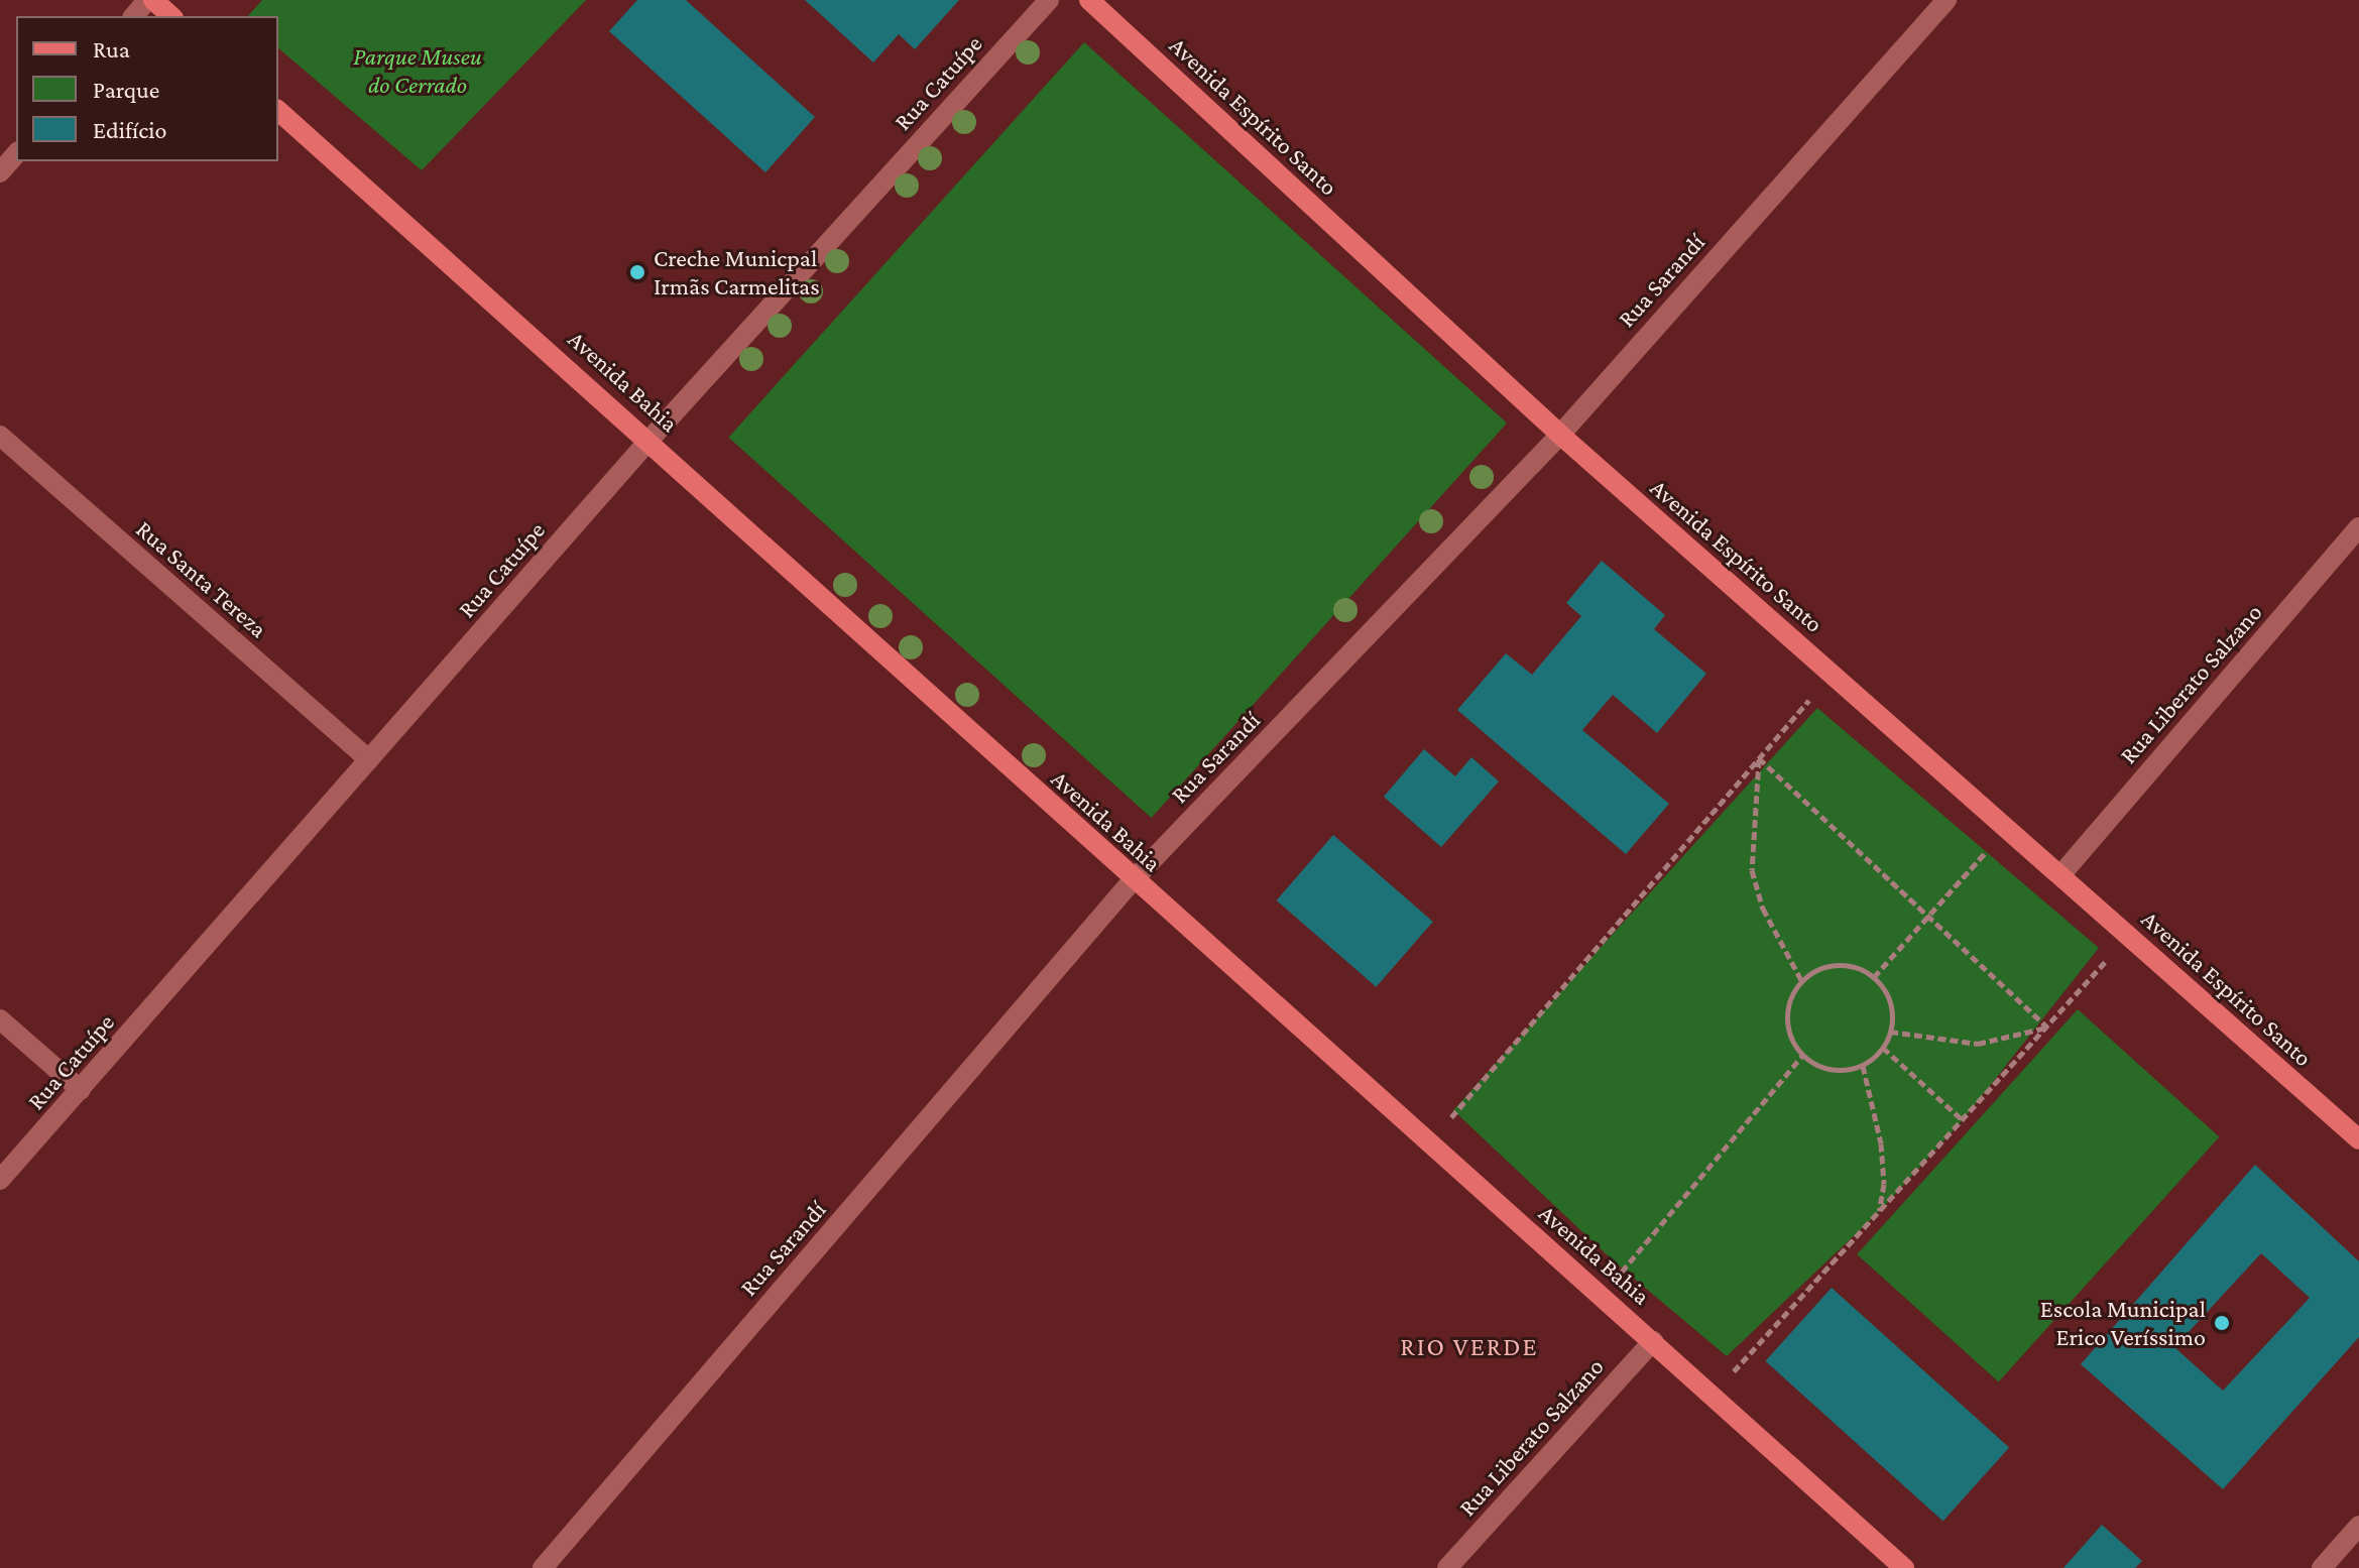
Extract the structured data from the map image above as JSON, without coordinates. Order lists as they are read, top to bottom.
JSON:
{
  "streets": {
    "street": [
      "Rua Catuípe",
      "Avenida Espírito Santo",
      "Rua Sarandí",
      "Avenida Bahia",
      "Rua Santa Tereza",
      "Rua Liberato Salzano"
    ]
  },
  "crossings": [
    ["Rua Catuípe", "Avenida Bahia"],
    ["Rua Catuípe", "Rua Santa Tereza"],
    ["Avenida Espírito Santo", "Rua Sarandí"],
    ["Avenida Espírito Santo", "Rua Liberato Salzano"],
    ["Rua Sarandí", "Avenida Bahia"],
    ["Avenida Bahia", "Rua Liberato Salzano"]
  ],
  "districts": ["RIO VERDE"],
  "parks": ["Parque Museu do Cerrado"],
  "places": ["Creche Municpal Irmãs Carmelitas", "Escola Municipal Erico Veríssimo"],
  "legend": ["Rua", "Parque", "Edifício"]
}
